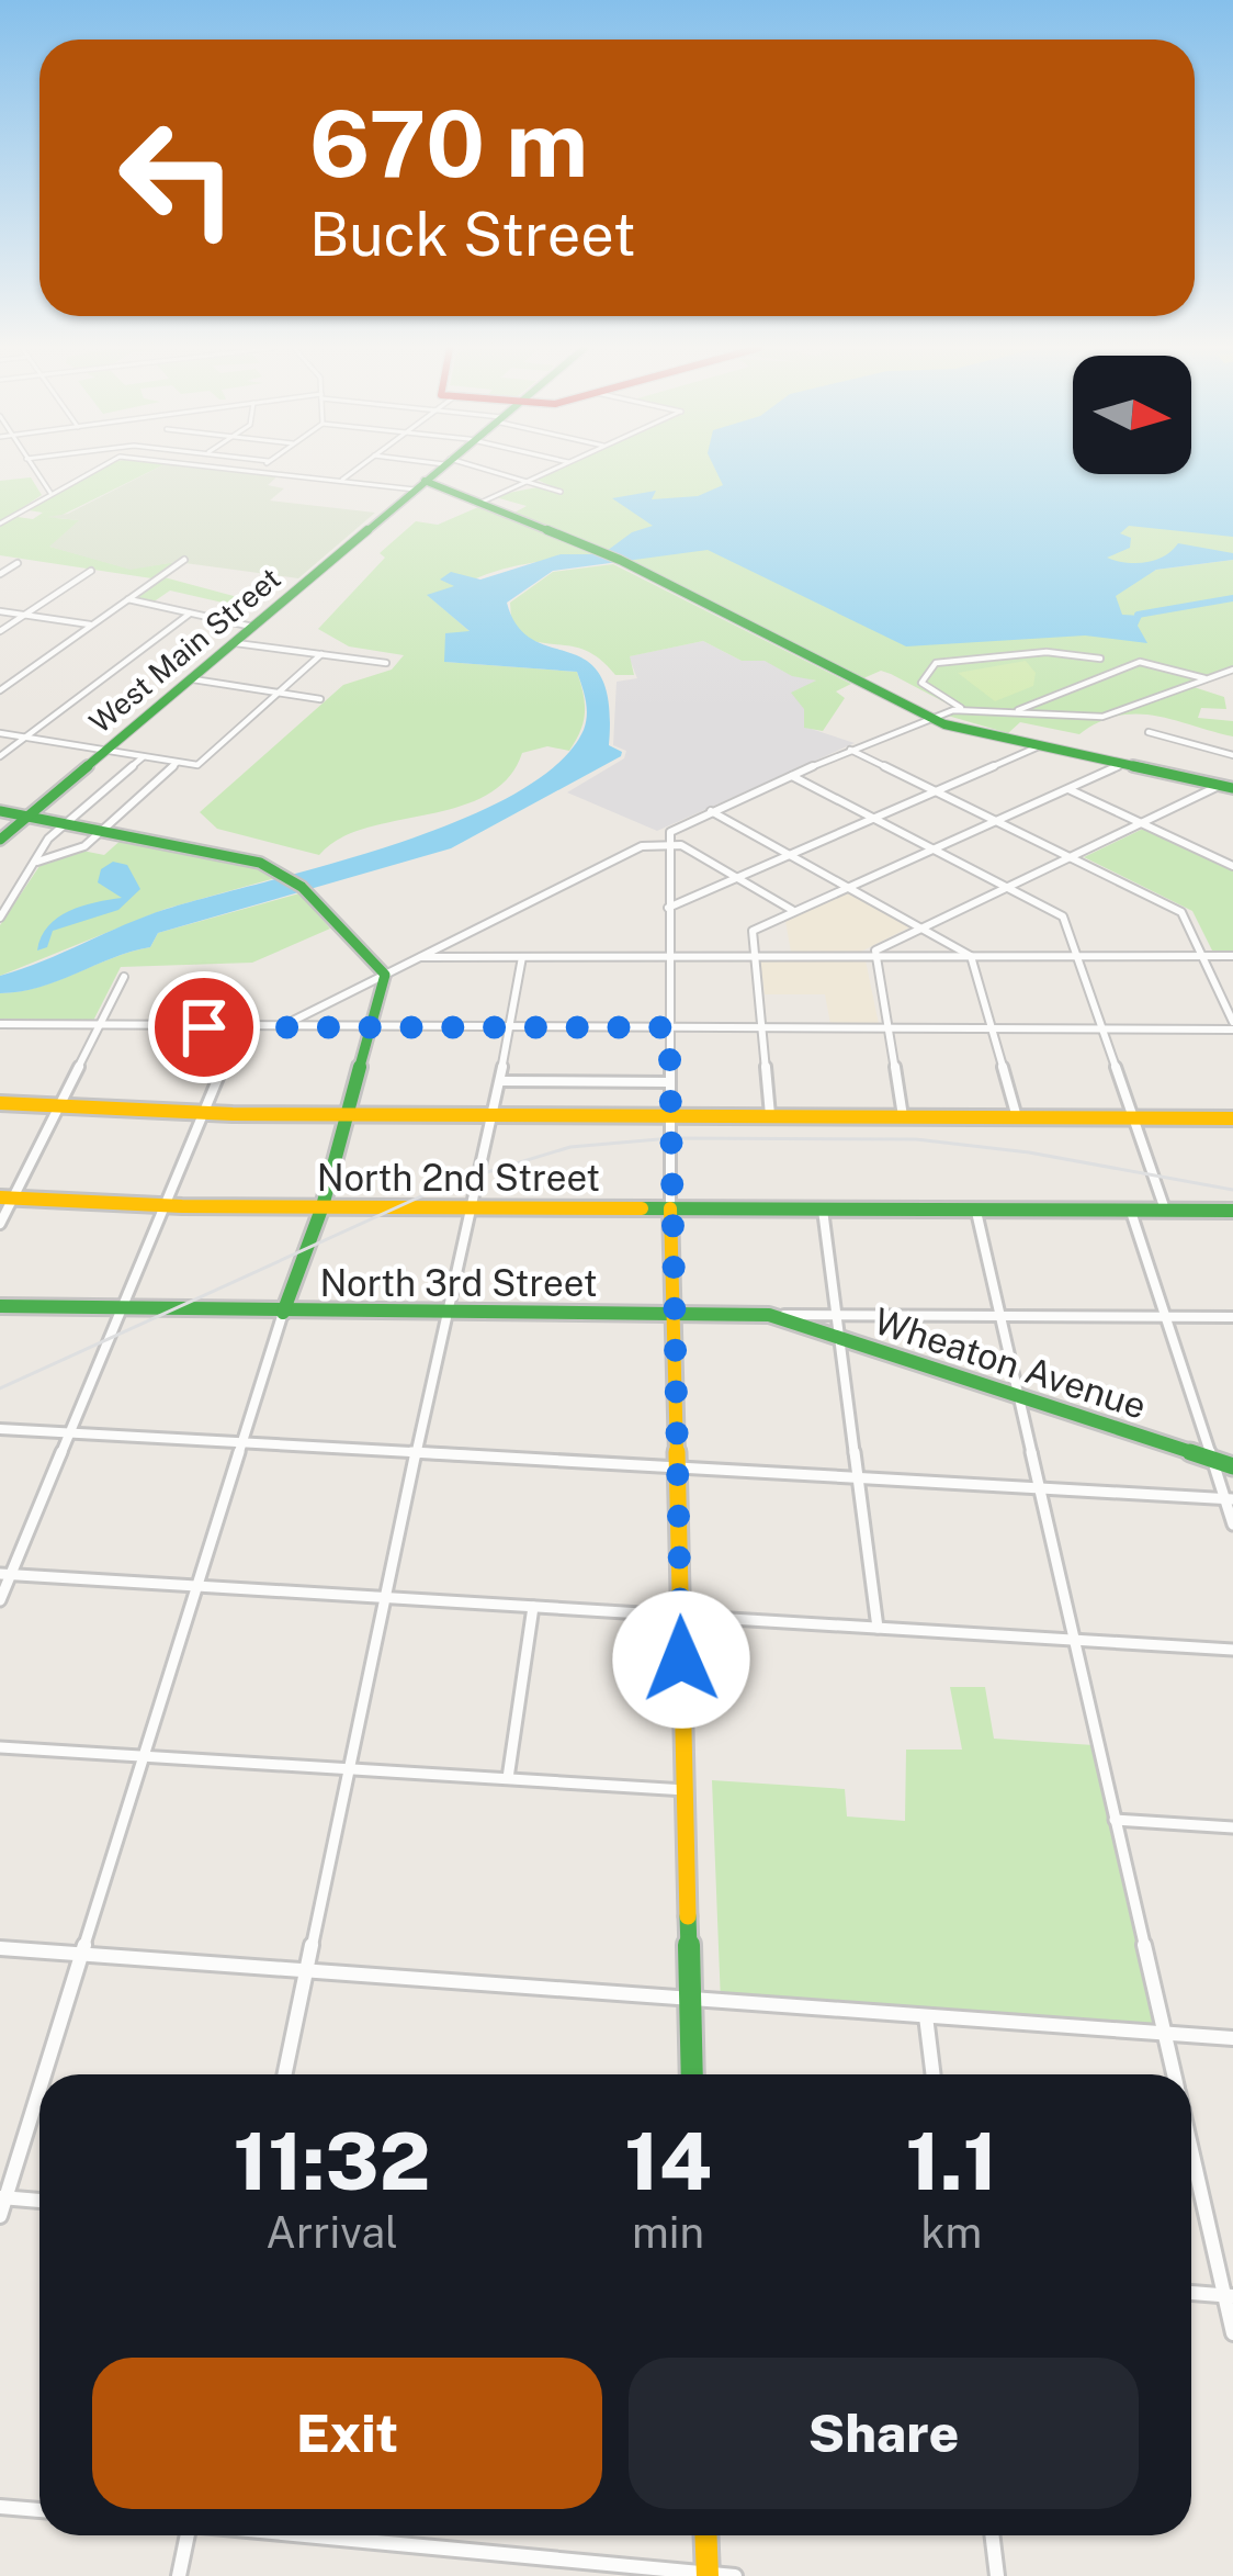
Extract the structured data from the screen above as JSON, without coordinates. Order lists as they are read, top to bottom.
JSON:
{
  "streets": {
    "main road": [
      "West Main Street",
      "North 2nd Street",
      "North 3rd Street",
      "Wheaton Avenue"
    ]
  },
  "crossings": [
    ["North 3rd Street", "Wheaton Avenue"]
  ],
  "north": "right",
  "page": {
    "turn": ["670 m", "Buck Street"],
    "eta": [
      "11:32",
      "Arrival",
      "14",
      "min",
      "1.1",
      "km"
    ],
    "buttons": ["Exit", "Share"]
  }
}
